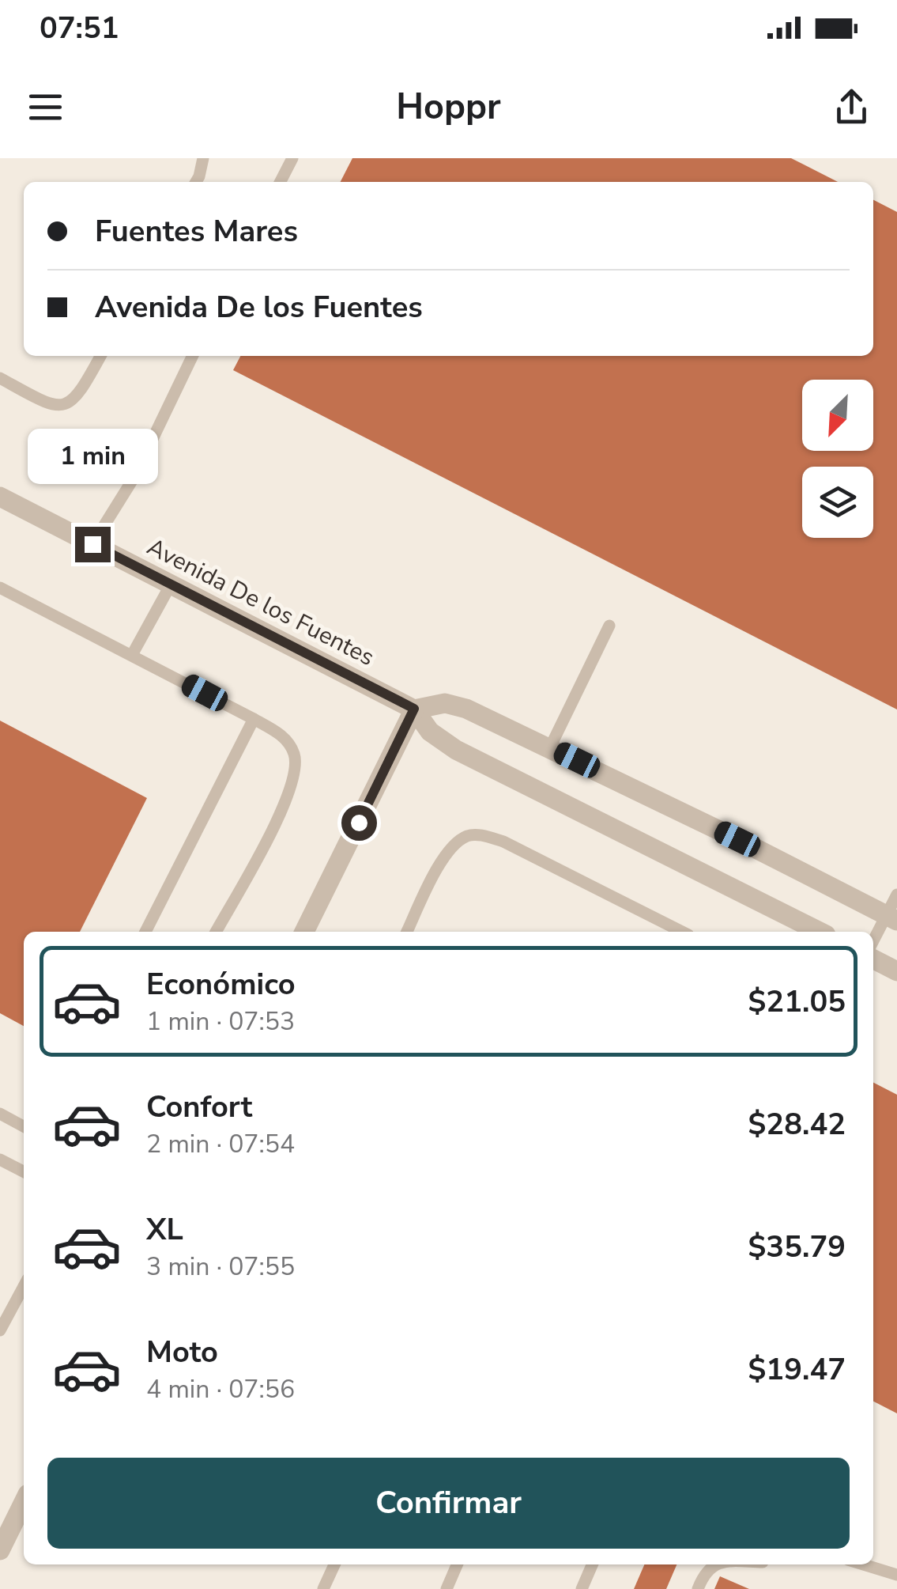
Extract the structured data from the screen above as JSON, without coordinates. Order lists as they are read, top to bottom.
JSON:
{
  "streets": {
    "street": ["Avenida De los Fuentes"]
  },
  "north": "bottom left",
  "page": {
    "status": "07:51",
    "header": "Hoppr",
    "banner": ["Fuentes Mares", "Avenida De los Fuentes"],
    "bubble": "1 min",
    "list": [
      {
        "name": "Económico",
        "note": "1 min · 07:53",
        "value": "$21.05"
      },
      {
        "name": "Confort",
        "note": "2 min · 07:54",
        "value": "$28.42"
      },
      {
        "name": "XL",
        "note": "3 min · 07:55",
        "value": "$35.79"
      },
      {
        "name": "Moto",
        "note": "4 min · 07:56",
        "value": "$19.47"
      }
    ],
    "buttons": "Confirmar"
  }
}
